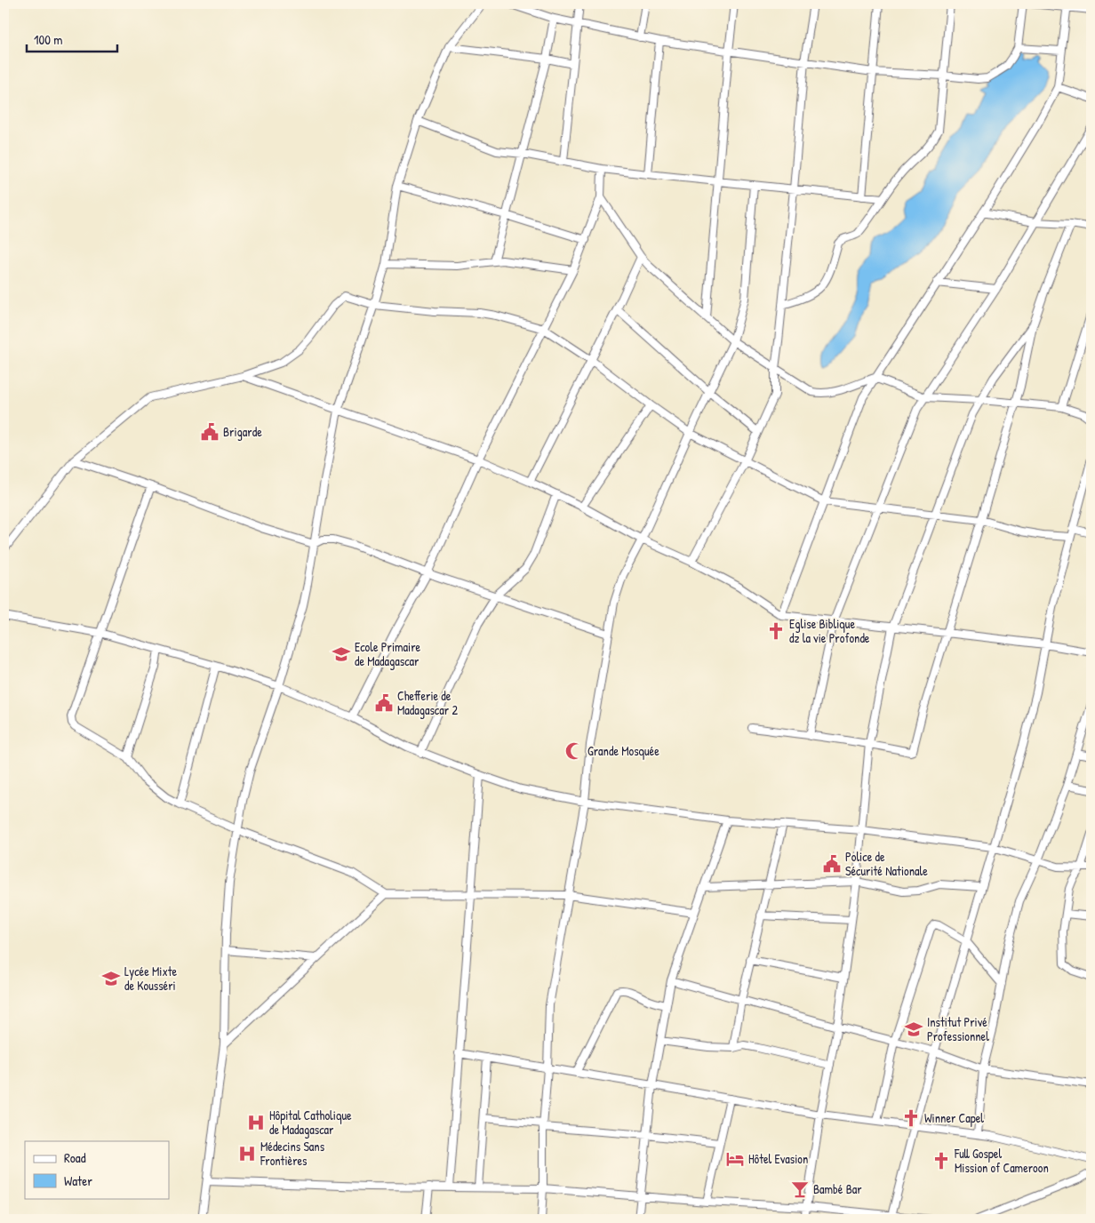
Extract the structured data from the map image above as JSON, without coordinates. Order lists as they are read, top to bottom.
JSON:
{
  "places": {
    "public building": ["Brigarde", "Chefferie de Madagascar 2", "Police de Sécurité Nationale"],
    "church": ["Eglise Biblique dz la vie Profonde", "Winner Capel", "Full Gospel Mission of Cameroon"],
    "school or university": ["Ecole Primaire de Madagascar", "Lycée Mixte de Kousséri", "Institut Privé Professionnel"],
    "mosque": ["Grande Mosquée"],
    "hospital": ["Hôpital Catholique de Madagascar", "Médecins Sans Frontières"],
    "hotel": ["Hôtel Evasion"],
    "bar": ["Bambé Bar"]
  },
  "legend": ["Road", "Water"],
  "scale_bar": "100 m"
}
